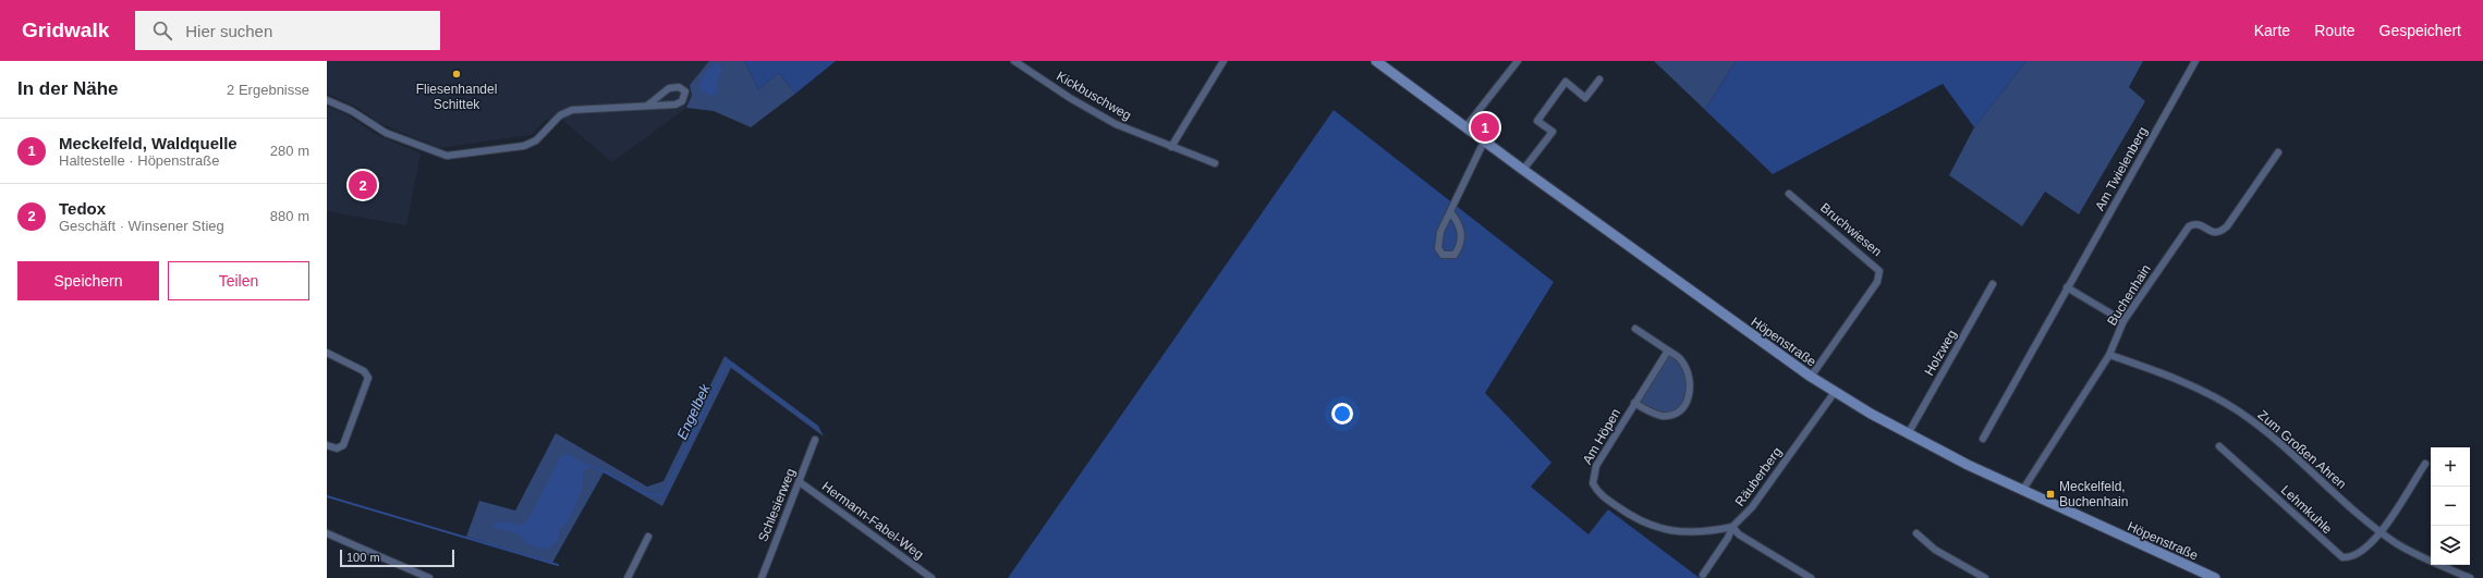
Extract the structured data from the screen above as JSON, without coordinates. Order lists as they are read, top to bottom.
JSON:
{
  "streets": {
    "main road": ["Höpenstraße"],
    "street": [
      "Kickbuschweg",
      "Am Twielenberg",
      "Bruchwiesen",
      "Buchenhain",
      "Holzweg",
      "Am Höpen",
      "Zum Großen Ahren",
      "Räuberberg",
      "Schlesierweg",
      "Lehmkuhle",
      "Hermann-Fabel-Weg"
    ]
  },
  "crossings": [
    ["Bruchwiesen", "Höpenstraße"],
    ["Buchenhain", "Höpenstraße"],
    ["Buchenhain", "Zum Großen Ahren"],
    ["Höpenstraße", "Holzweg"],
    ["Höpenstraße", "Räuberberg"],
    ["Am Höpen", "Räuberberg"],
    ["Zum Großen Ahren", "Lehmkuhle"],
    ["Schlesierweg", "Hermann-Fabel-Weg"]
  ],
  "water": ["Engelbek"],
  "places": {
    "other": ["Fliesenhandel Schittek"],
    "transit": ["Meckelfeld, Buchenhain"]
  },
  "scale_bar": "100 m",
  "page": {
    "header": "Gridwalk",
    "search": "Hier suchen",
    "nav": ["Karte", "Route", "Gespeichert"],
    "heading": ["In der Nähe", "2 Ergebnisse"],
    "pins": ["1", "2"],
    "list": [
      {
        "mark": "1",
        "name": "Meckelfeld, Waldquelle",
        "note": "Haltestelle · Höpenstraße",
        "value": "280 m"
      },
      {
        "mark": "2",
        "name": "Tedox",
        "note": "Geschäft · Winsener Stieg",
        "value": "880 m"
      }
    ],
    "buttons": ["Speichern", "Teilen"],
    "map_buttons": ["+", "−"],
    "scale": "100 m"
  }
}
